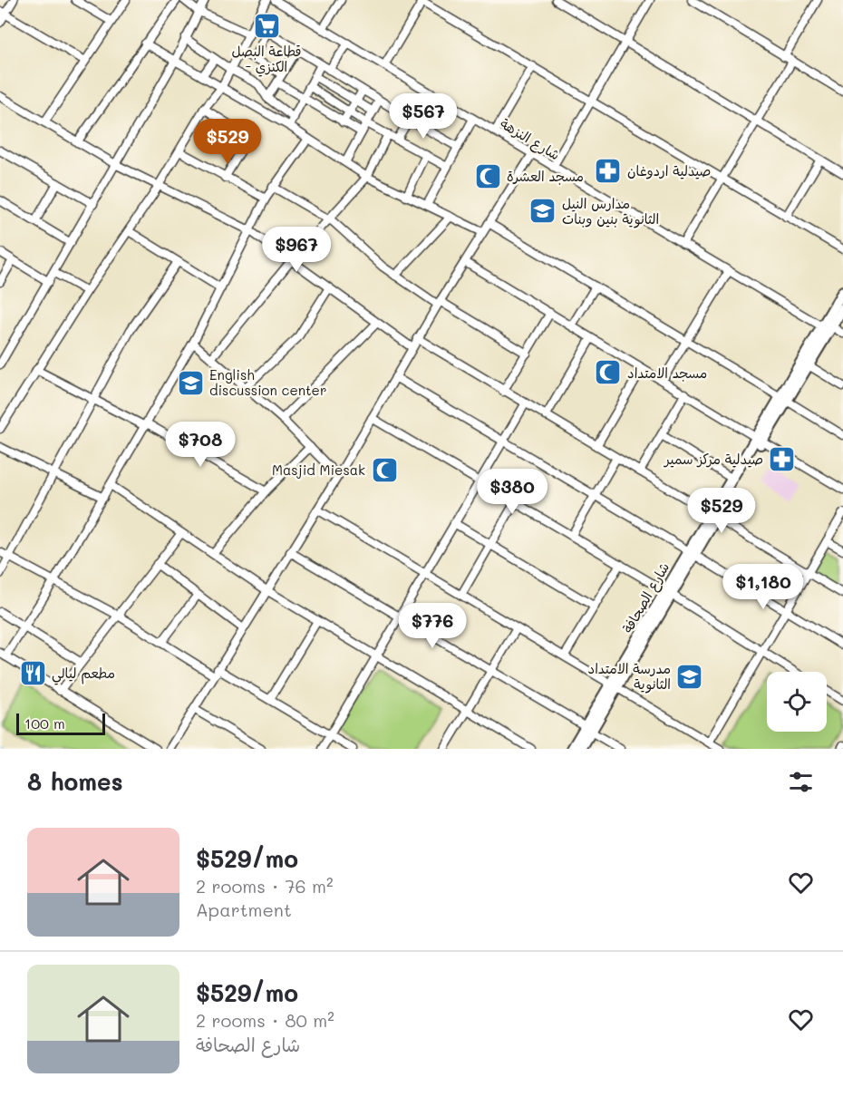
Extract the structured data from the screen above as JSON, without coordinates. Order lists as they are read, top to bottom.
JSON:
{
  "streets": {
    "main road": ["شارع الصحافة"],
    "street": ["شارع النزهة"]
  },
  "crossings": [
    ["شارع النزهة", "شارع الصحافة"]
  ],
  "places": {
    "supermarket": ["قطاعة البصل - الكنزي"],
    "pharmacy": ["صيدلية اردوغان", "صيدلية مركز سمير"],
    "mosque": ["مسجد العشرة", "مسجد الامتداد", "Masjid Miesak"],
    "school or university": ["مدارس النيل الثانوية بنين وبنات", "English discussion center", "مدرسة الامتداد الثانوية"],
    "restaurant": ["مطعم ليالي"]
  },
  "scale_bar": "100 m",
  "page": {
    "price": [
      "$567",
      "$529",
      "$967",
      "$708",
      "$380",
      "$529",
      "$1,180",
      "$776"
    ],
    "scale": "100 m",
    "heading": "8 homes",
    "list": [
      {
        "name": "$529/mo",
        "note": "2 rooms · 76 m² · Apartment"
      },
      {
        "name": "$529/mo",
        "note": "2 rooms · 80 m² · شارع الصحافة"
      }
    ]
  }
}
